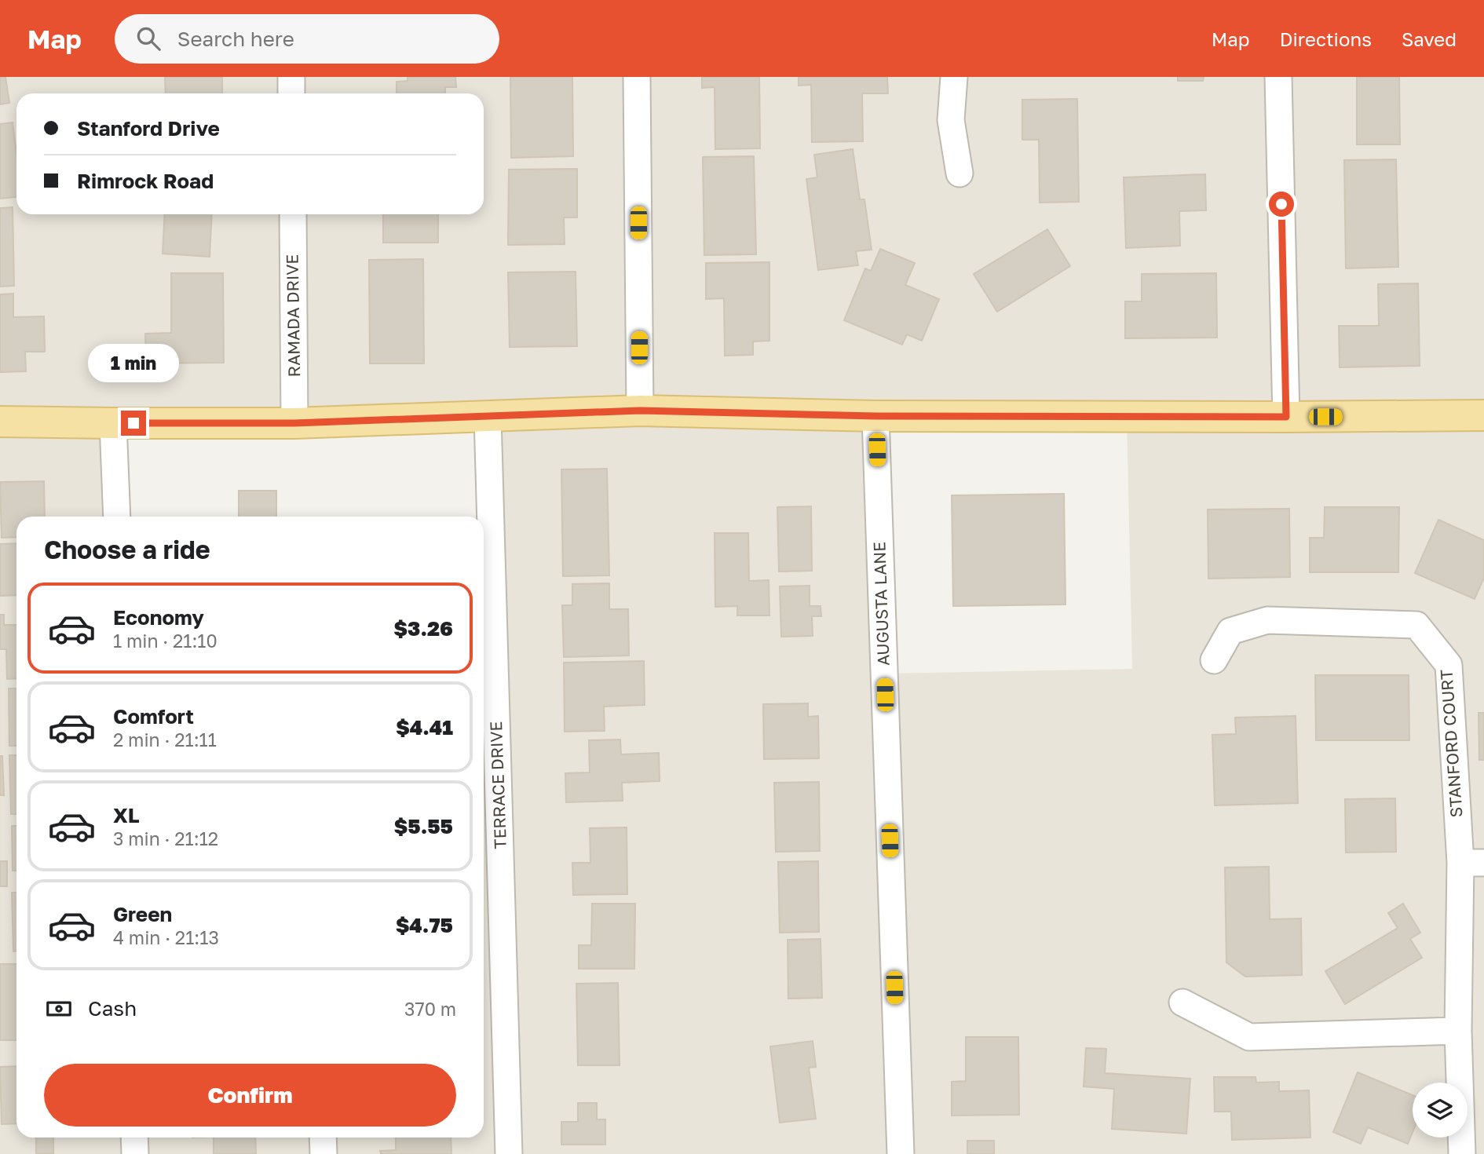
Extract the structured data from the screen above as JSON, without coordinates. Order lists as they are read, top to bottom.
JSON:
{
  "streets": {
    "street": [
      "RAMADA DRIVE",
      "AUGUSTA LANE",
      "STANFORD COURT",
      "TERRACE DRIVE"
    ]
  },
  "page": {
    "header": "Map",
    "search": "Search here",
    "nav": ["Map", "Directions", "Saved"],
    "banner": ["Stanford Drive", "Rimrock Road"],
    "bubble": "1 min",
    "heading": "Choose a ride",
    "list": [
      {
        "name": "Economy",
        "note": "1 min · 21:10",
        "value": "$3.26"
      },
      {
        "name": "Comfort",
        "note": "2 min · 21:11",
        "value": "$4.41"
      },
      {
        "name": "XL",
        "note": "3 min · 21:12",
        "value": "$5.55"
      },
      {
        "name": "Green",
        "note": "4 min · 21:13",
        "value": "$4.75"
      }
    ],
    "pay": ["Cash", "370 m"],
    "buttons": "Confirm"
  }
}
